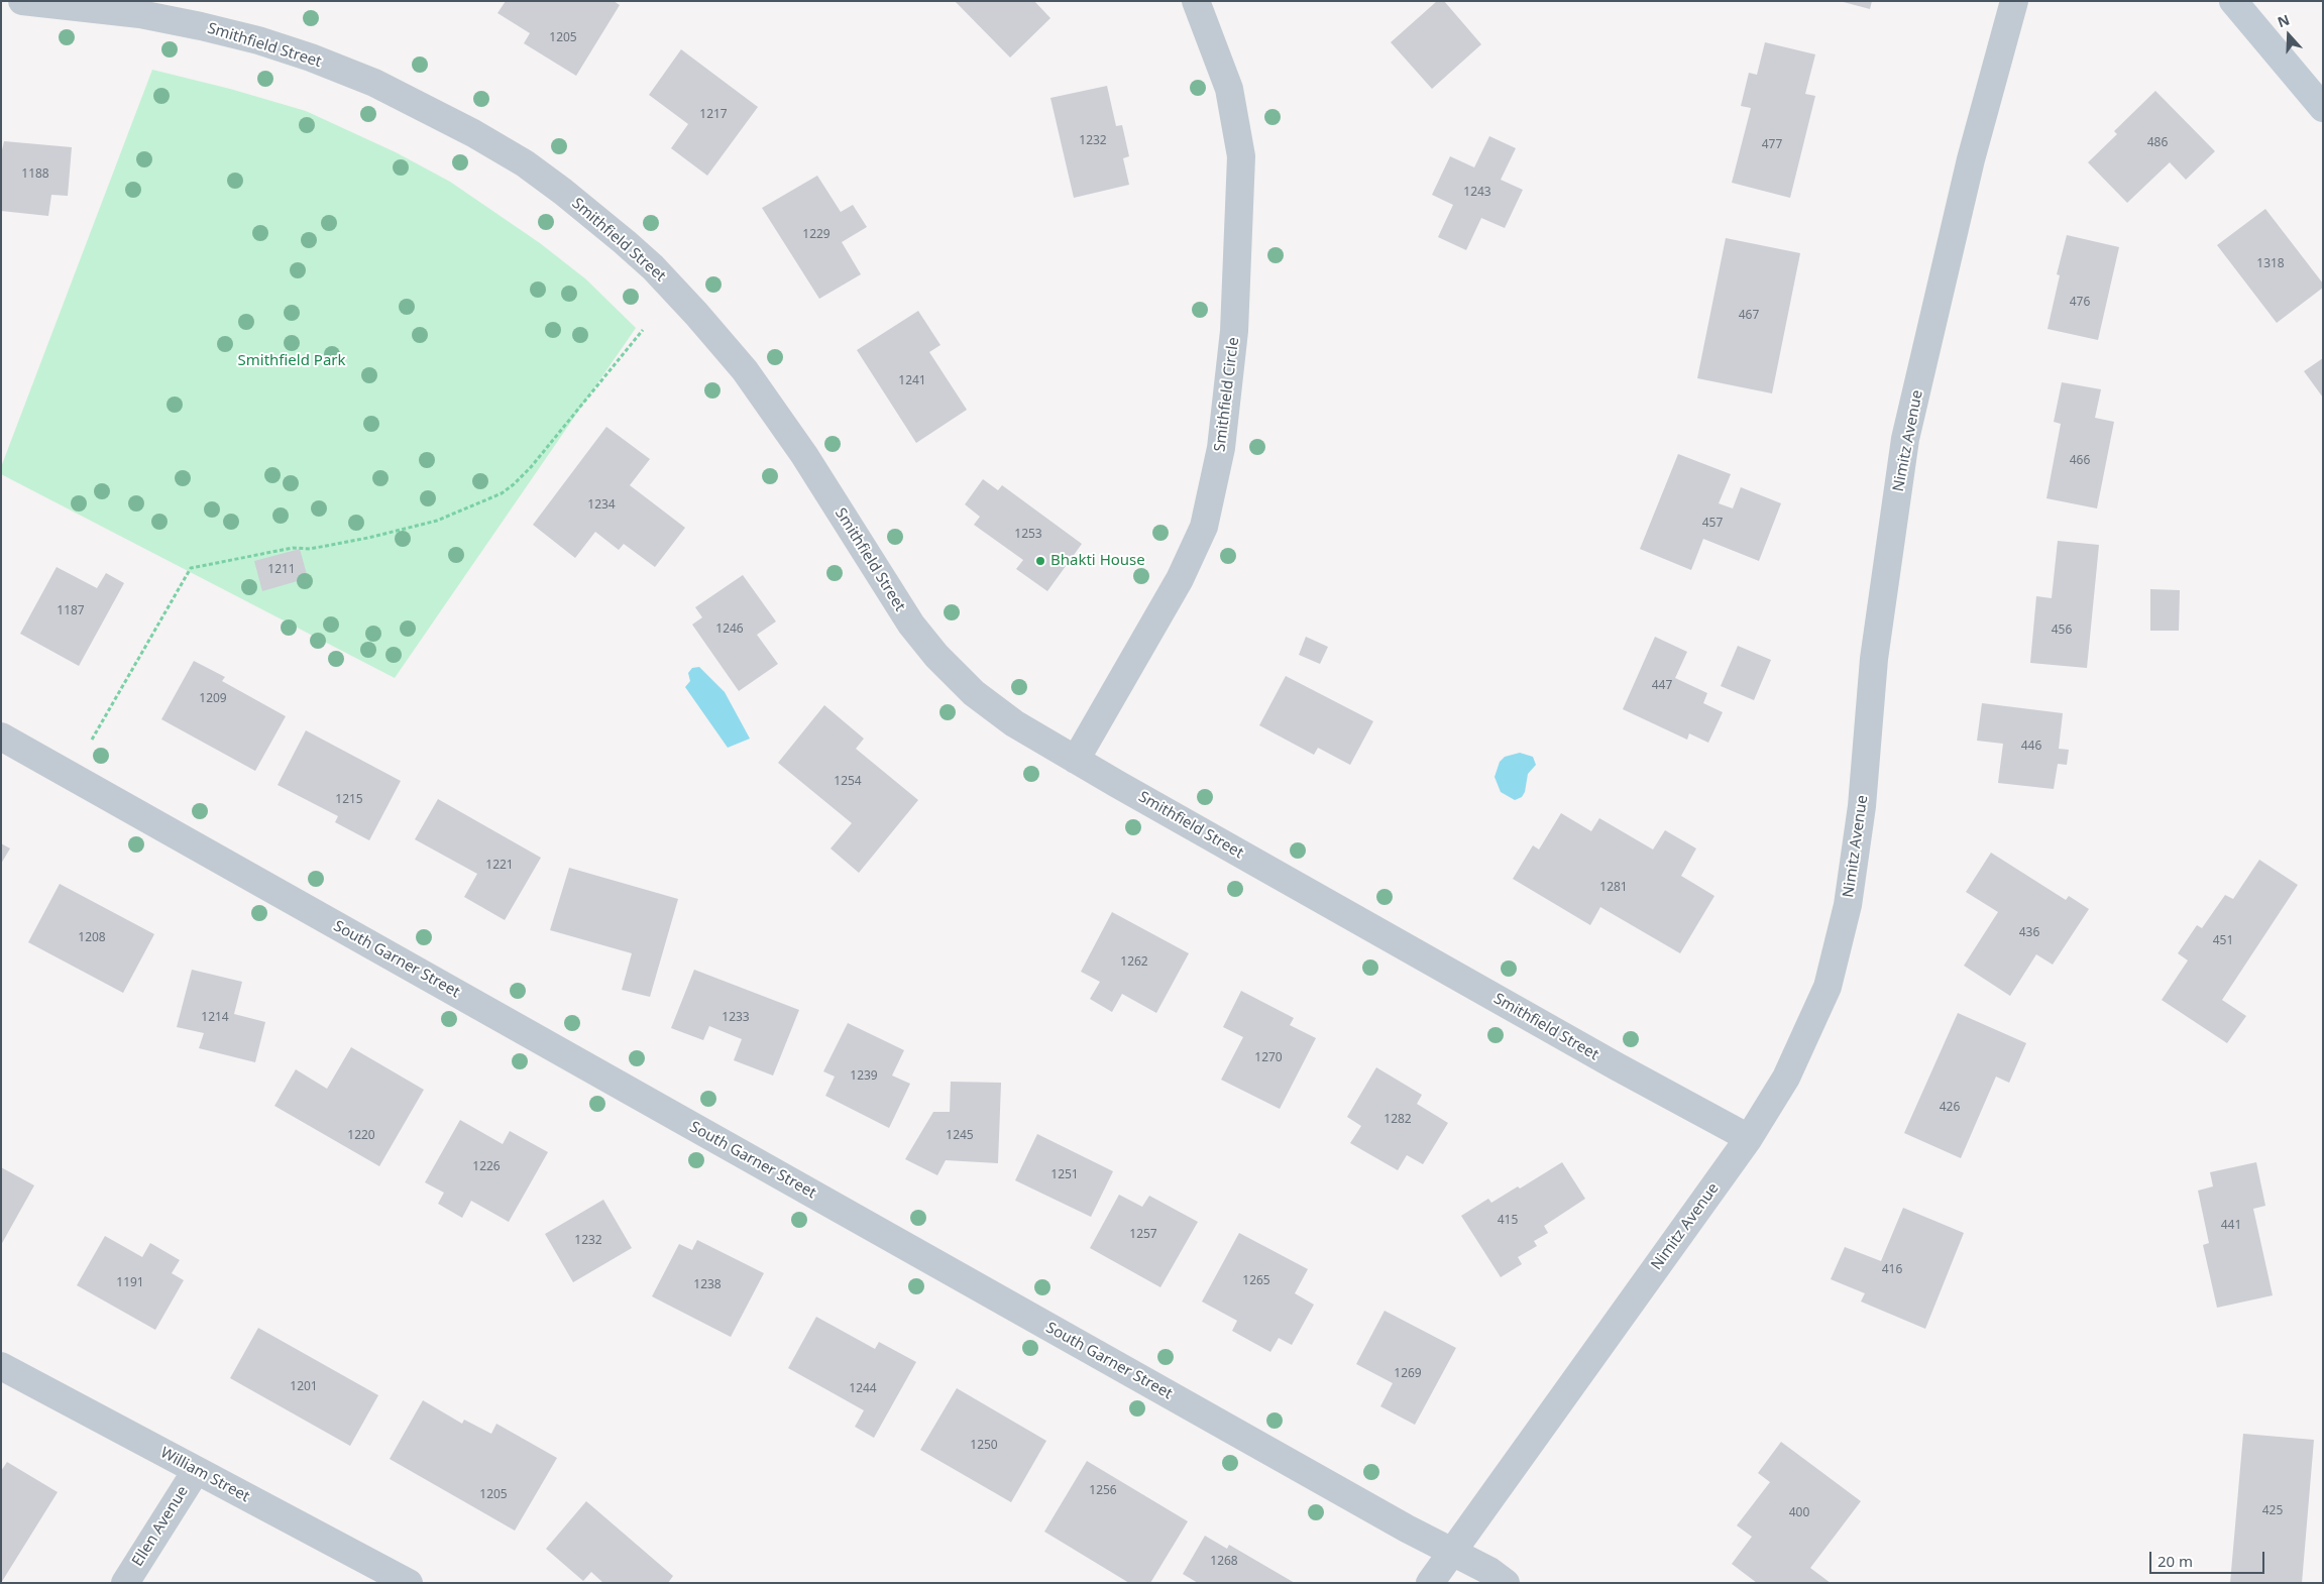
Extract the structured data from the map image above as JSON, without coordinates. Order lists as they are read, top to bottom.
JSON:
{
  "streets": {
    "street": [
      "Smithfield Street",
      "Smithfield Circle",
      "Nimitz Avenue",
      "South Garner Street",
      "William Street",
      "Ellen Avenue"
    ]
  },
  "crossings": [
    ["Smithfield Street", "Smithfield Circle"],
    ["Smithfield Street", "Nimitz Avenue"],
    ["Nimitz Avenue", "South Garner Street"],
    ["William Street", "Ellen Avenue"]
  ],
  "parks": ["Smithfield Park"],
  "places": ["Bhakti House"],
  "house_numbers": [
    "1205",
    "1217",
    "1232",
    "486",
    "477",
    "1188",
    "1243",
    "1229",
    "1318",
    "476",
    "467",
    "1241",
    "466",
    "1234",
    "457",
    "1253",
    "1211",
    "1187",
    "1246",
    "456",
    "447",
    "1209",
    "446",
    "1254",
    "1215",
    "1221",
    "1281",
    "436",
    "1208",
    "451",
    "1262",
    "1214",
    "1233",
    "1270",
    "1239",
    "426",
    "1282",
    "1220",
    "1245",
    "1226",
    "1251",
    "415",
    "441",
    "1257",
    "1232",
    "416",
    "1265",
    "1191",
    "1238",
    "1269",
    "1201",
    "1244",
    "1250",
    "1256",
    "1205",
    "425",
    "400",
    "1268"
  ],
  "scale_bar": "20 m",
  "north": "top"
}
